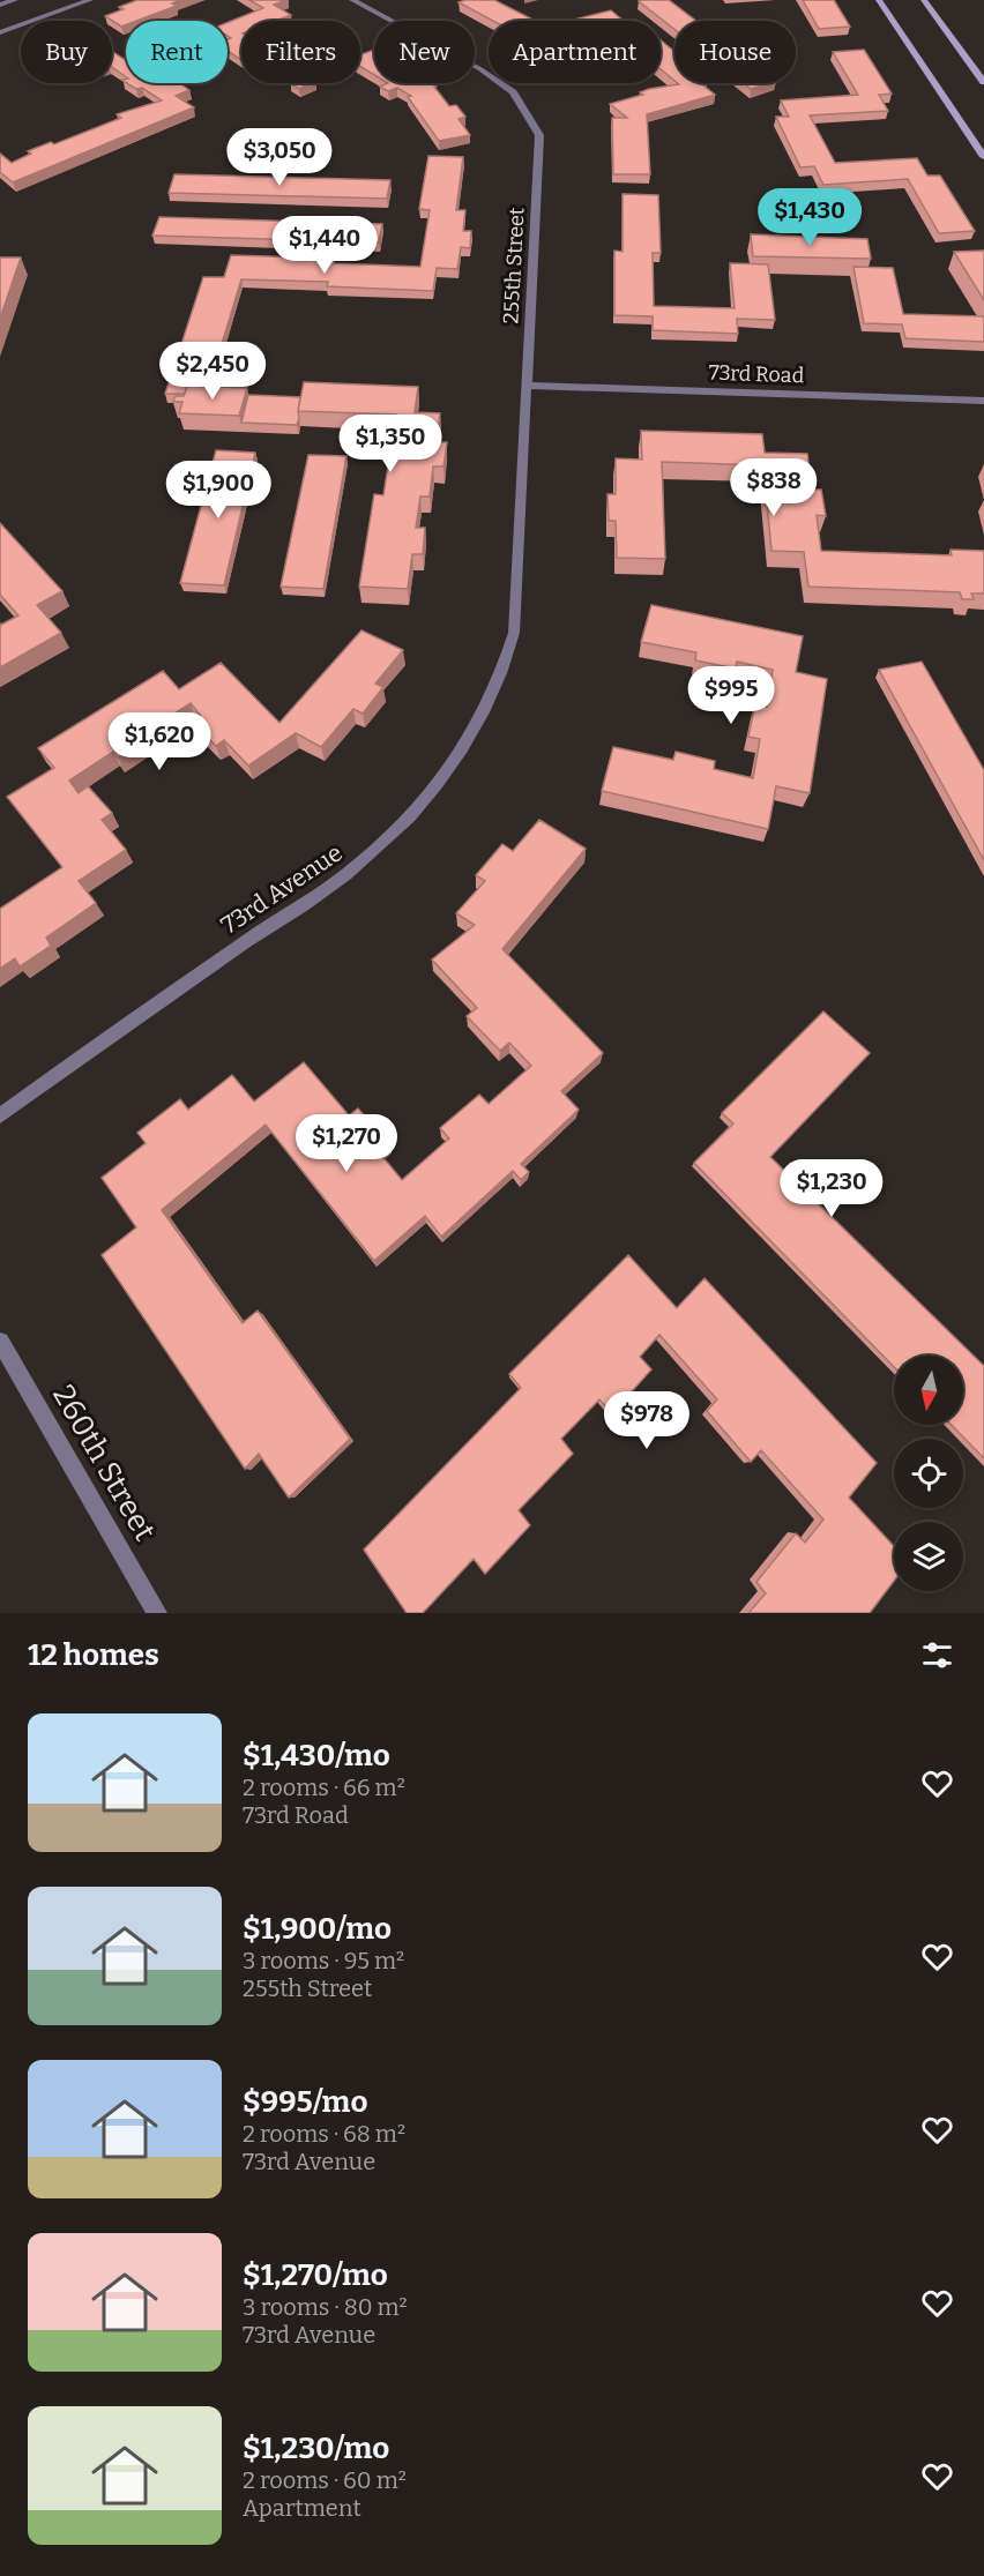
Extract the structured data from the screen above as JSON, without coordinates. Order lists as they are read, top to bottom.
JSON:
{
  "streets": {
    "street": [
      "255th Street",
      "73rd Road",
      "73rd Avenue",
      "260th Street"
    ]
  },
  "crossings": [
    ["255th Street", "73rd Road"],
    ["255th Street", "73rd Avenue"]
  ],
  "north": "bottom",
  "page": {
    "chip": [
      "Buy",
      "Rent",
      "Filters",
      "New",
      "Apartment",
      "House"
    ],
    "price": [
      "$3,050",
      "$1,430",
      "$1,440",
      "$2,450",
      "$1,350",
      "$838",
      "$1,900",
      "$995",
      "$1,620",
      "$1,270",
      "$1,230",
      "$978"
    ],
    "heading": "12 homes",
    "list": [
      {
        "name": "$1,430/mo",
        "note": "2 rooms · 66 m² · 73rd Road"
      },
      {
        "name": "$1,900/mo",
        "note": "3 rooms · 95 m² · 255th Street"
      },
      {
        "name": "$995/mo",
        "note": "2 rooms · 68 m² · 73rd Avenue"
      },
      {
        "name": "$1,270/mo",
        "note": "3 rooms · 80 m² · 73rd Avenue"
      },
      {
        "name": "$1,230/mo",
        "note": "2 rooms · 60 m² · Apartment"
      }
    ]
  }
}
